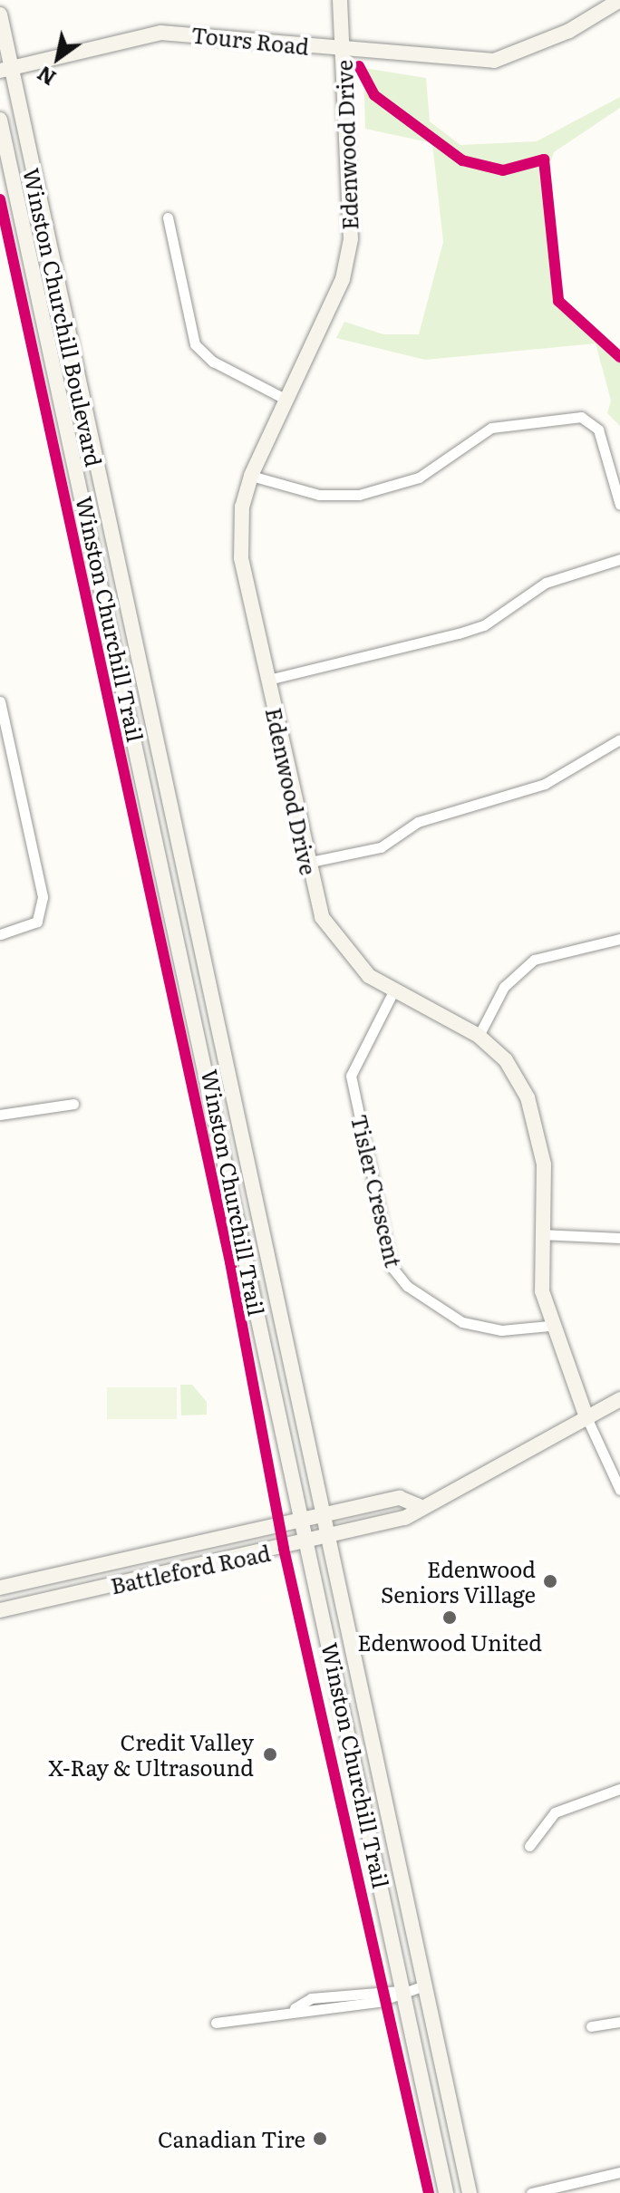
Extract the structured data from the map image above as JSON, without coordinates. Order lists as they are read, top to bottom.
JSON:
{
  "streets": {
    "main road": [
      "Tours Road",
      "Edenwood Drive",
      "Winston Churchill Boulevard",
      "Battleford Road"
    ],
    "street": ["Tisler Crescent"],
    "cycle path": ["Winston Churchill Trail"]
  },
  "crossings": [
    ["Tours Road", "Edenwood Drive"],
    ["Tours Road", "Winston Churchill Boulevard"],
    ["Edenwood Drive", "Tisler Crescent"],
    ["Edenwood Drive", "Battleford Road"],
    ["Winston Churchill Boulevard", "Battleford Road"]
  ],
  "places": [
    "Edenwood Seniors Village",
    "Edenwood United",
    "Credit Valley X-Ray & Ultrasound",
    "Canadian Tire"
  ],
  "north": "bottom left"
}
